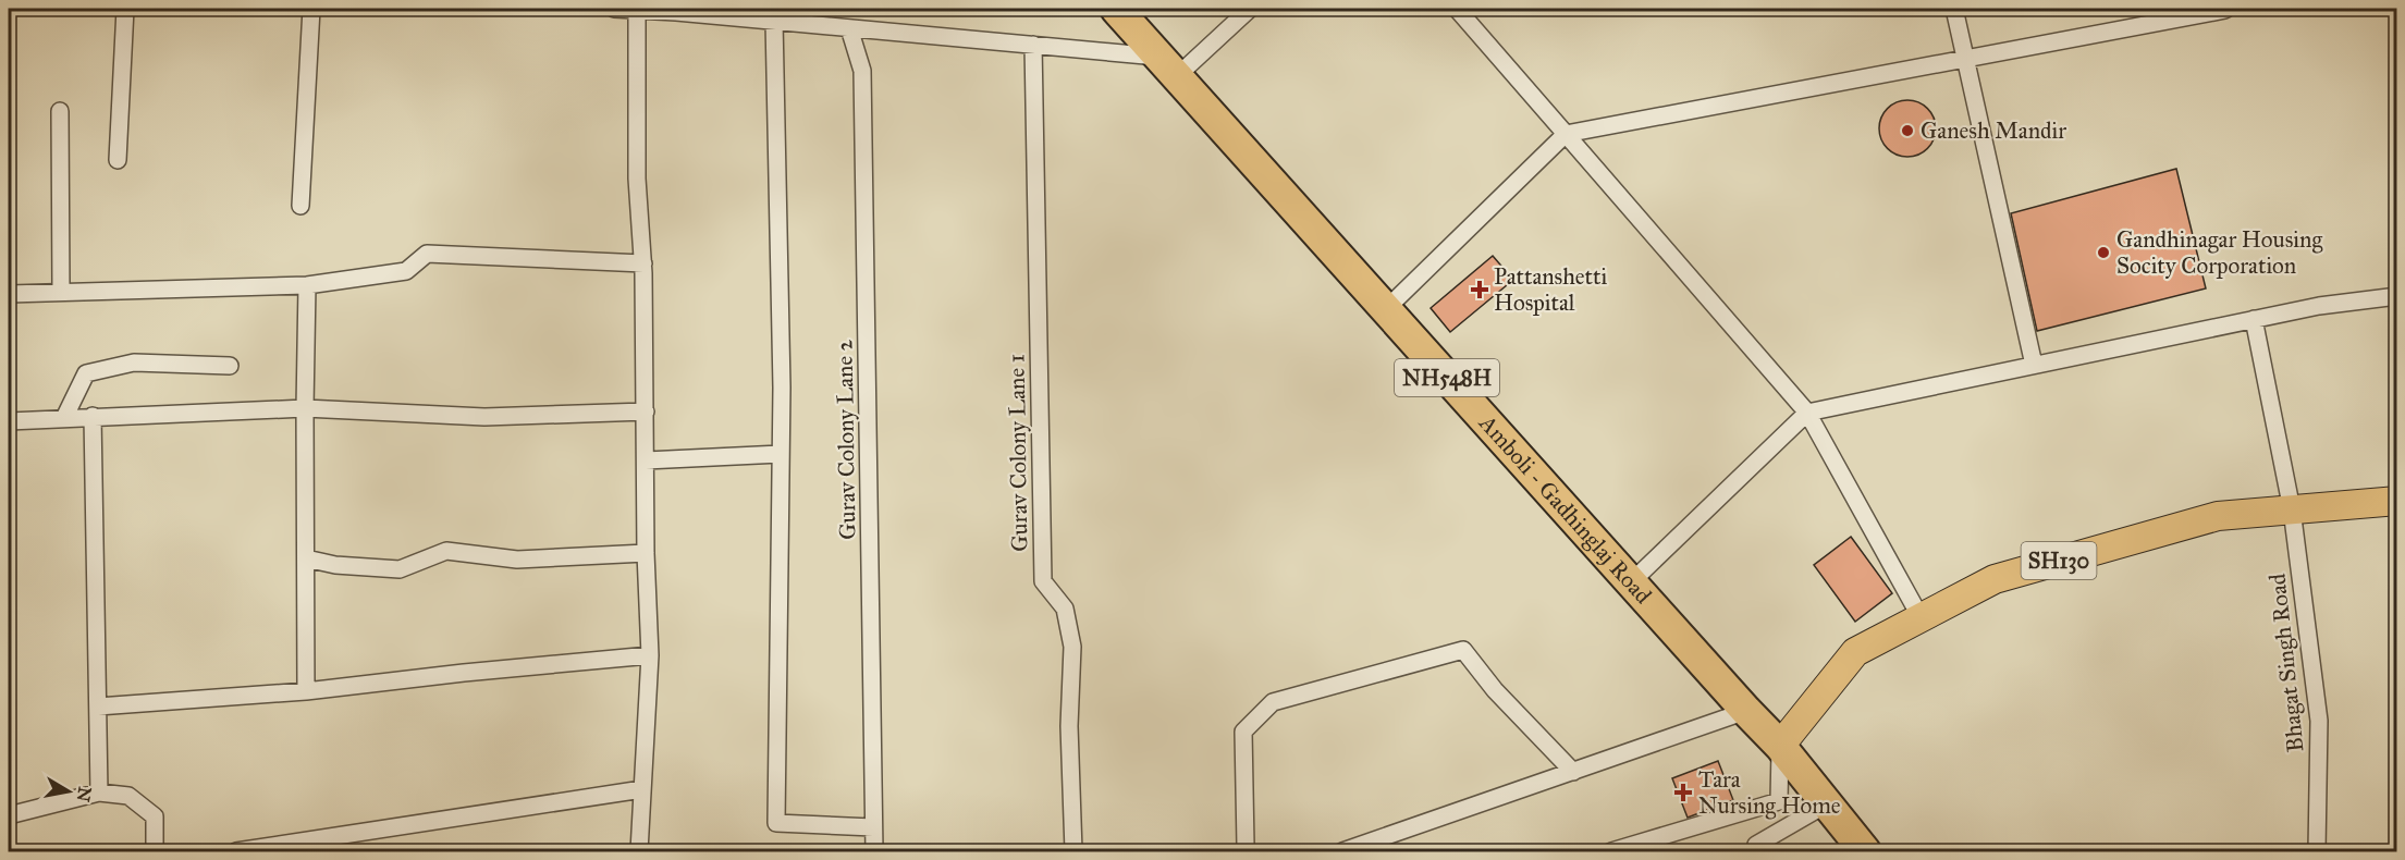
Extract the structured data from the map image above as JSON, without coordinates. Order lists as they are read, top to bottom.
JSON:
{
  "streets": {
    "highway": ["NH548H", "Amboli - Gadhinglaj Road"],
    "main road": ["SH130"],
    "street": ["Gurav Colony Lane 2", "Gurav Colony Lane 1", "Bhagat Singh Road"]
  },
  "crossings": [
    ["NH548H", "Amboli - Gadhinglaj Road"],
    ["NH548H", "SH130"],
    ["Amboli - Gadhinglaj Road", "SH130"],
    ["SH130", "Bhagat Singh Road"]
  ],
  "places": {
    "other": ["Ganesh Mandir", "Gandhinagar Housing Socity Corporation"],
    "health": ["Pattanshetti Hospital", "Tara Nursing Home"]
  },
  "north": "right"
}
